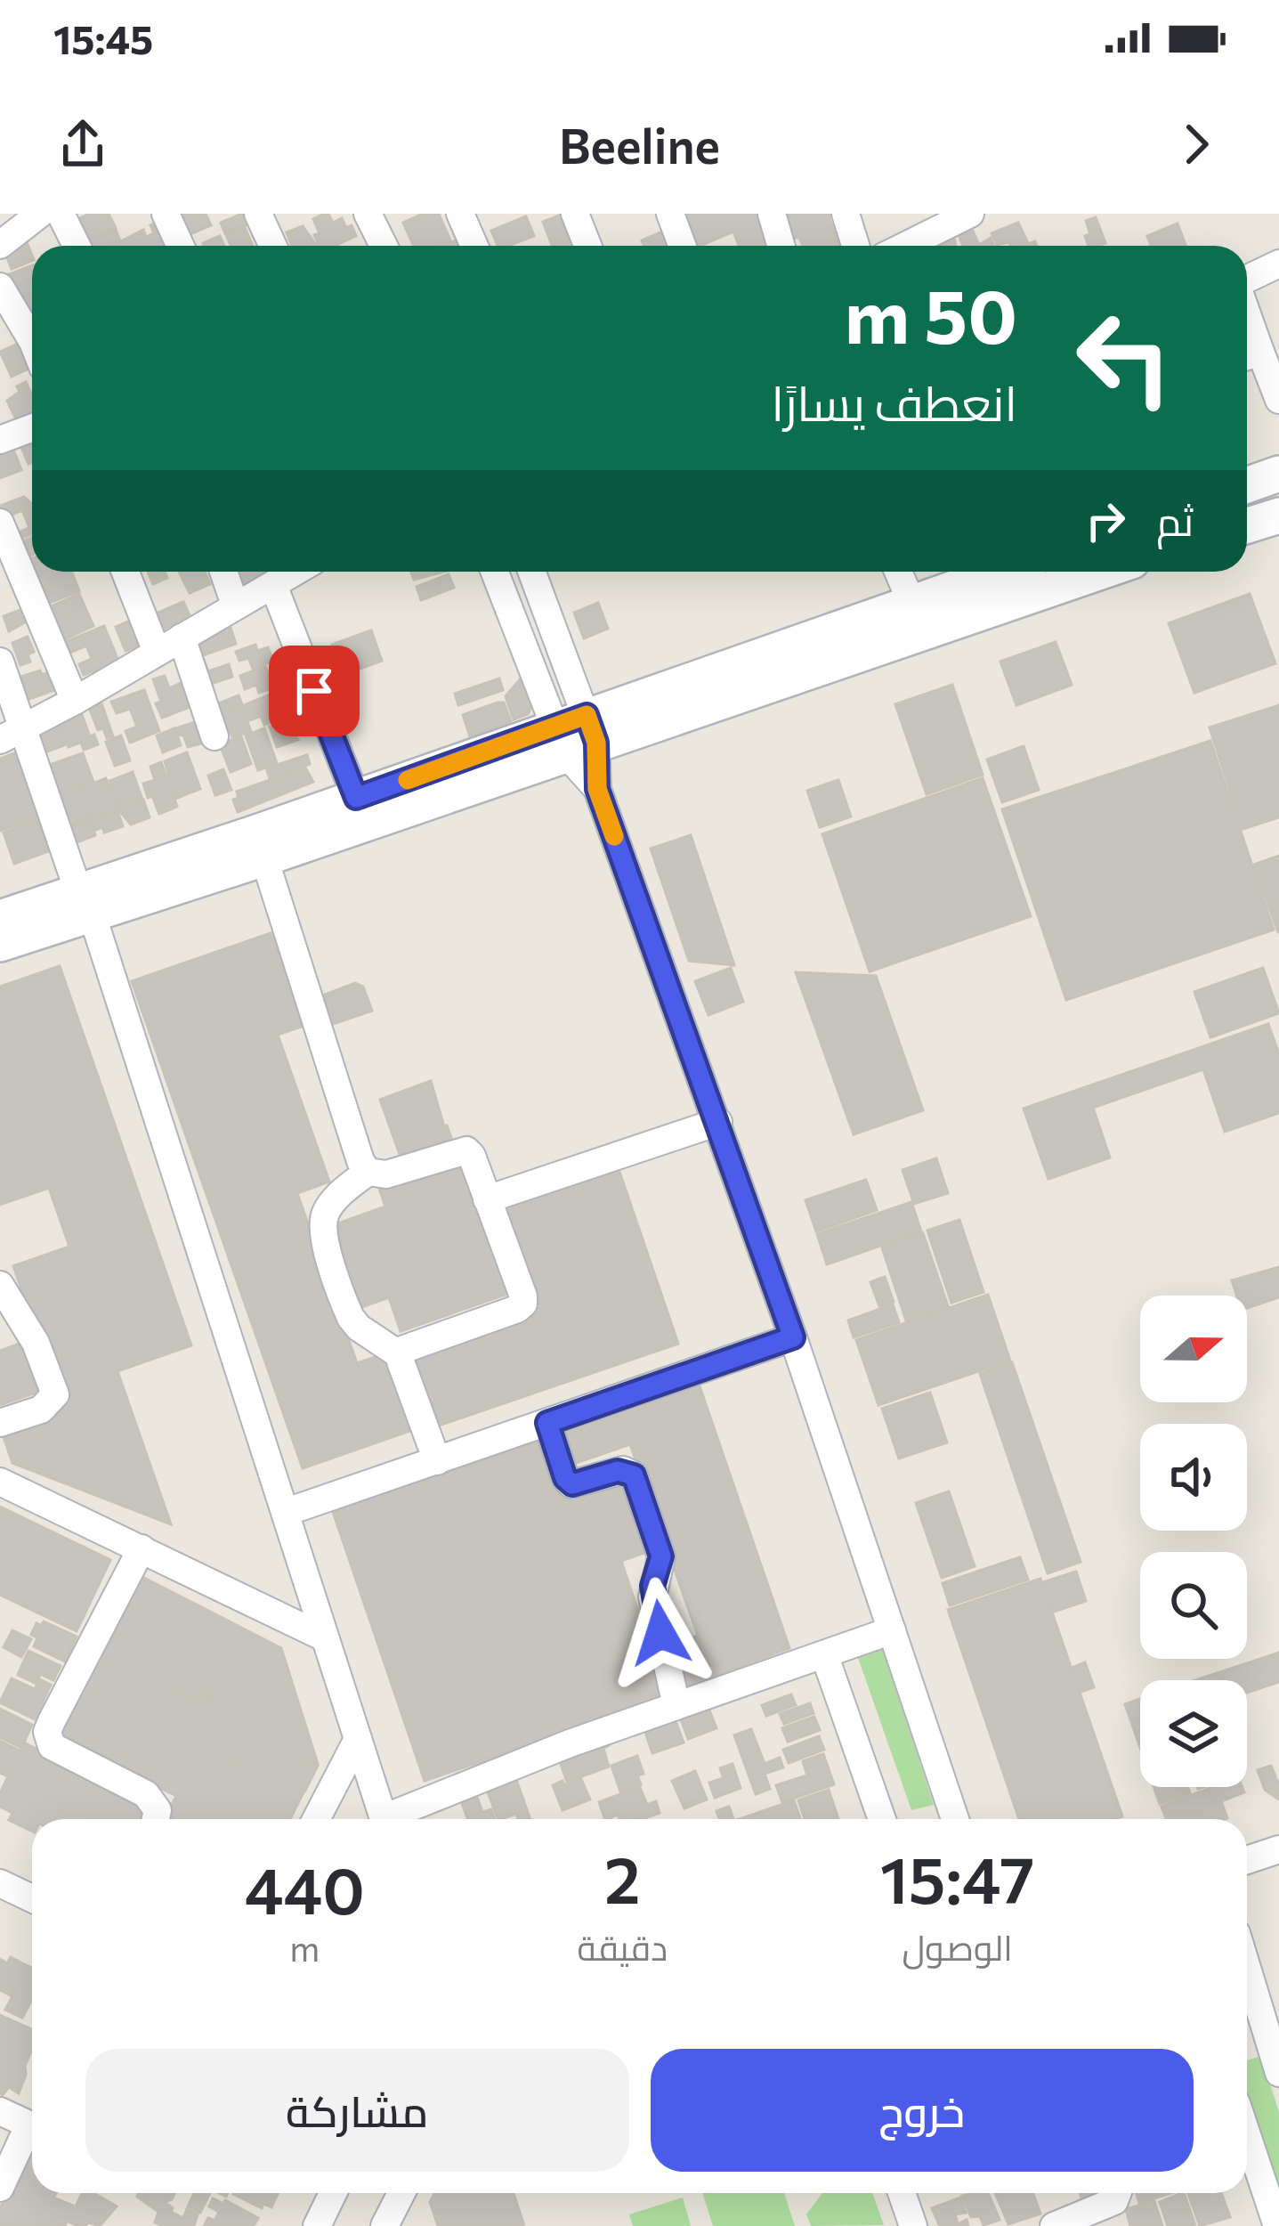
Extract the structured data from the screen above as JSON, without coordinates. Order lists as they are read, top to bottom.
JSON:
{
  "north": "right",
  "page": {
    "status": "15:45",
    "header": "Beeline",
    "turn": ["50 m", "انعطف يسارًا"],
    "then": "ثم",
    "eta": [
      "15:47",
      "الوصول",
      "2",
      "دقيقة",
      "440",
      "m"
    ],
    "buttons": ["خروج", "مشاركة"]
  }
}
